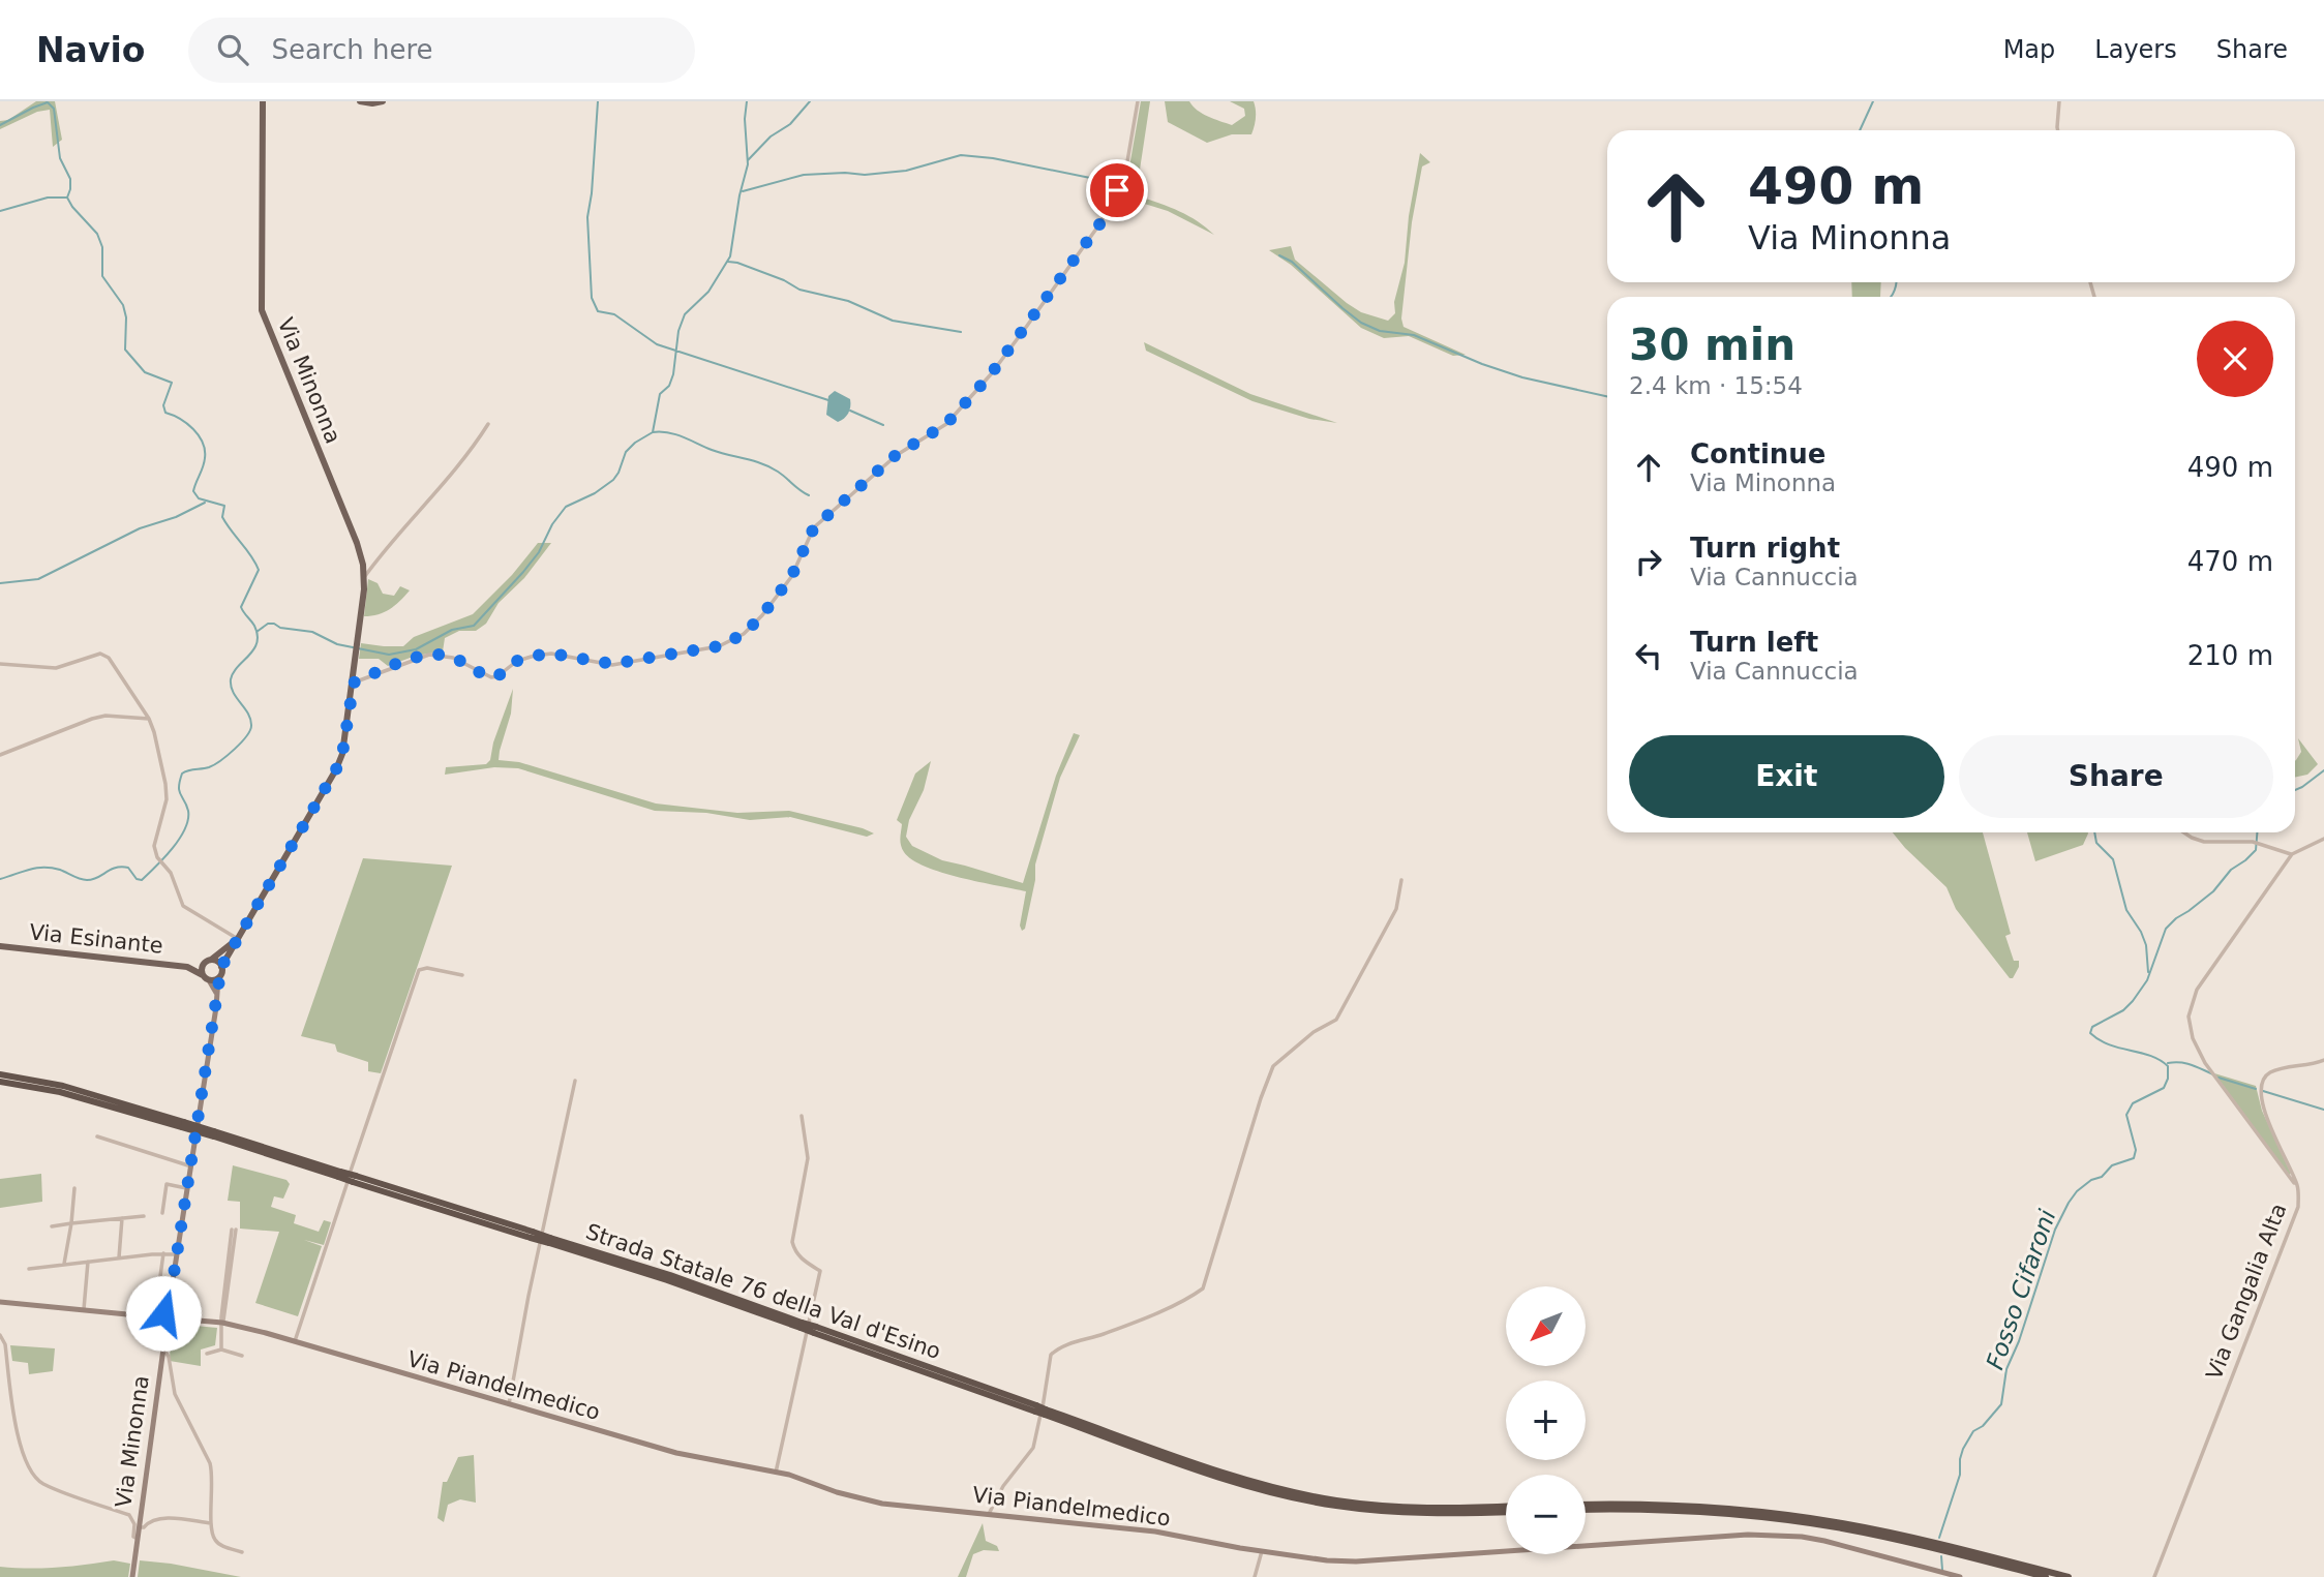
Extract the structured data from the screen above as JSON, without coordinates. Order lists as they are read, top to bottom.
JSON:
{
  "streets": {
    "highway": ["Strada Statale 76 della Val d'Esino"],
    "main road": ["Via Minonna", "Via Esinante", "Via Piandelmedico"],
    "street": ["Via Gangalia Alta"]
  },
  "crossings": [
    ["Via Minonna", "Via Esinante"],
    ["Via Minonna", "Via Piandelmedico"]
  ],
  "water": ["Fosso Cifaroni"],
  "north": "bottom left",
  "page": {
    "header": "Navio",
    "search": "Search here",
    "nav": ["Map", "Layers", "Share"],
    "turn": ["490 m", "Via Minonna"],
    "heading": ["30 min", "2.4 km · 15:54"],
    "list": [
      {
        "name": "Continue",
        "note": "Via Minonna",
        "value": "490 m"
      },
      {
        "name": "Turn right",
        "note": "Via Cannuccia",
        "value": "470 m"
      },
      {
        "name": "Turn left",
        "note": "Via Cannuccia",
        "value": "210 m"
      }
    ],
    "buttons": ["Exit", "Share"],
    "map_buttons": ["+", "−"]
  }
}
